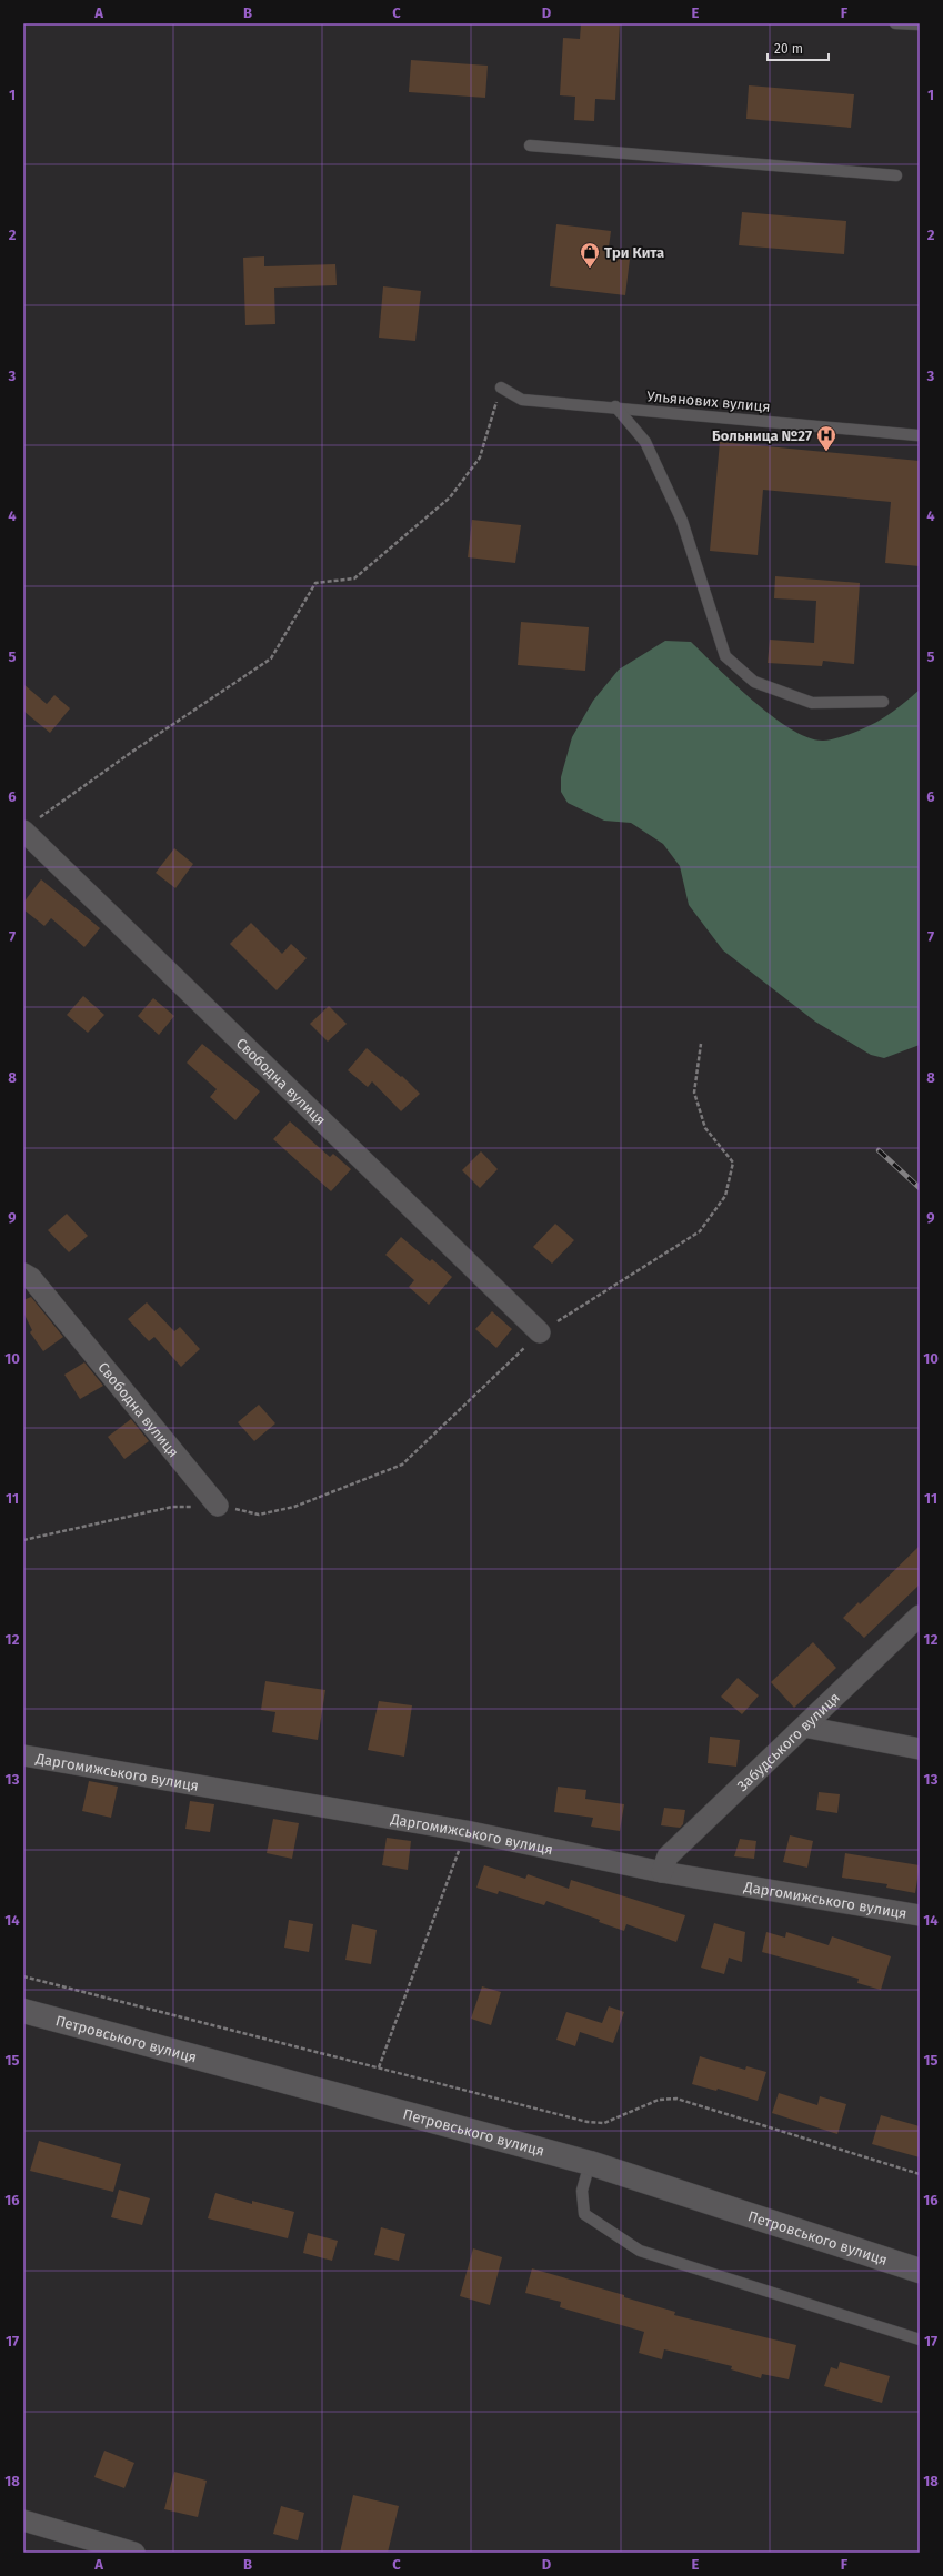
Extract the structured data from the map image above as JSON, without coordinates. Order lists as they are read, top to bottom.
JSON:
{
  "streets": {
    "main road": ["Петровського вулиця"],
    "street": ["Свободна вулиця", "Забудського вулиця", "Даргомижського вулиця"],
    "lane": ["Ульянових вулиця"]
  },
  "crossings": [
    ["Забудського вулиця", "Даргомижського вулиця"]
  ],
  "places": {
    "shop": ["Три Кита"],
    "hospital": ["Больница №27"]
  },
  "scale_bar": "20 m",
  "grid": {
    "columns": [
      "A",
      "B",
      "C",
      "D",
      "E",
      "F"
    ],
    "rows": [
      "1",
      "2",
      "3",
      "4",
      "5",
      "6",
      "7",
      "8",
      "9",
      "10",
      "11",
      "12",
      "13",
      "14",
      "15",
      "16",
      "17",
      "18"
    ]
  }
}
